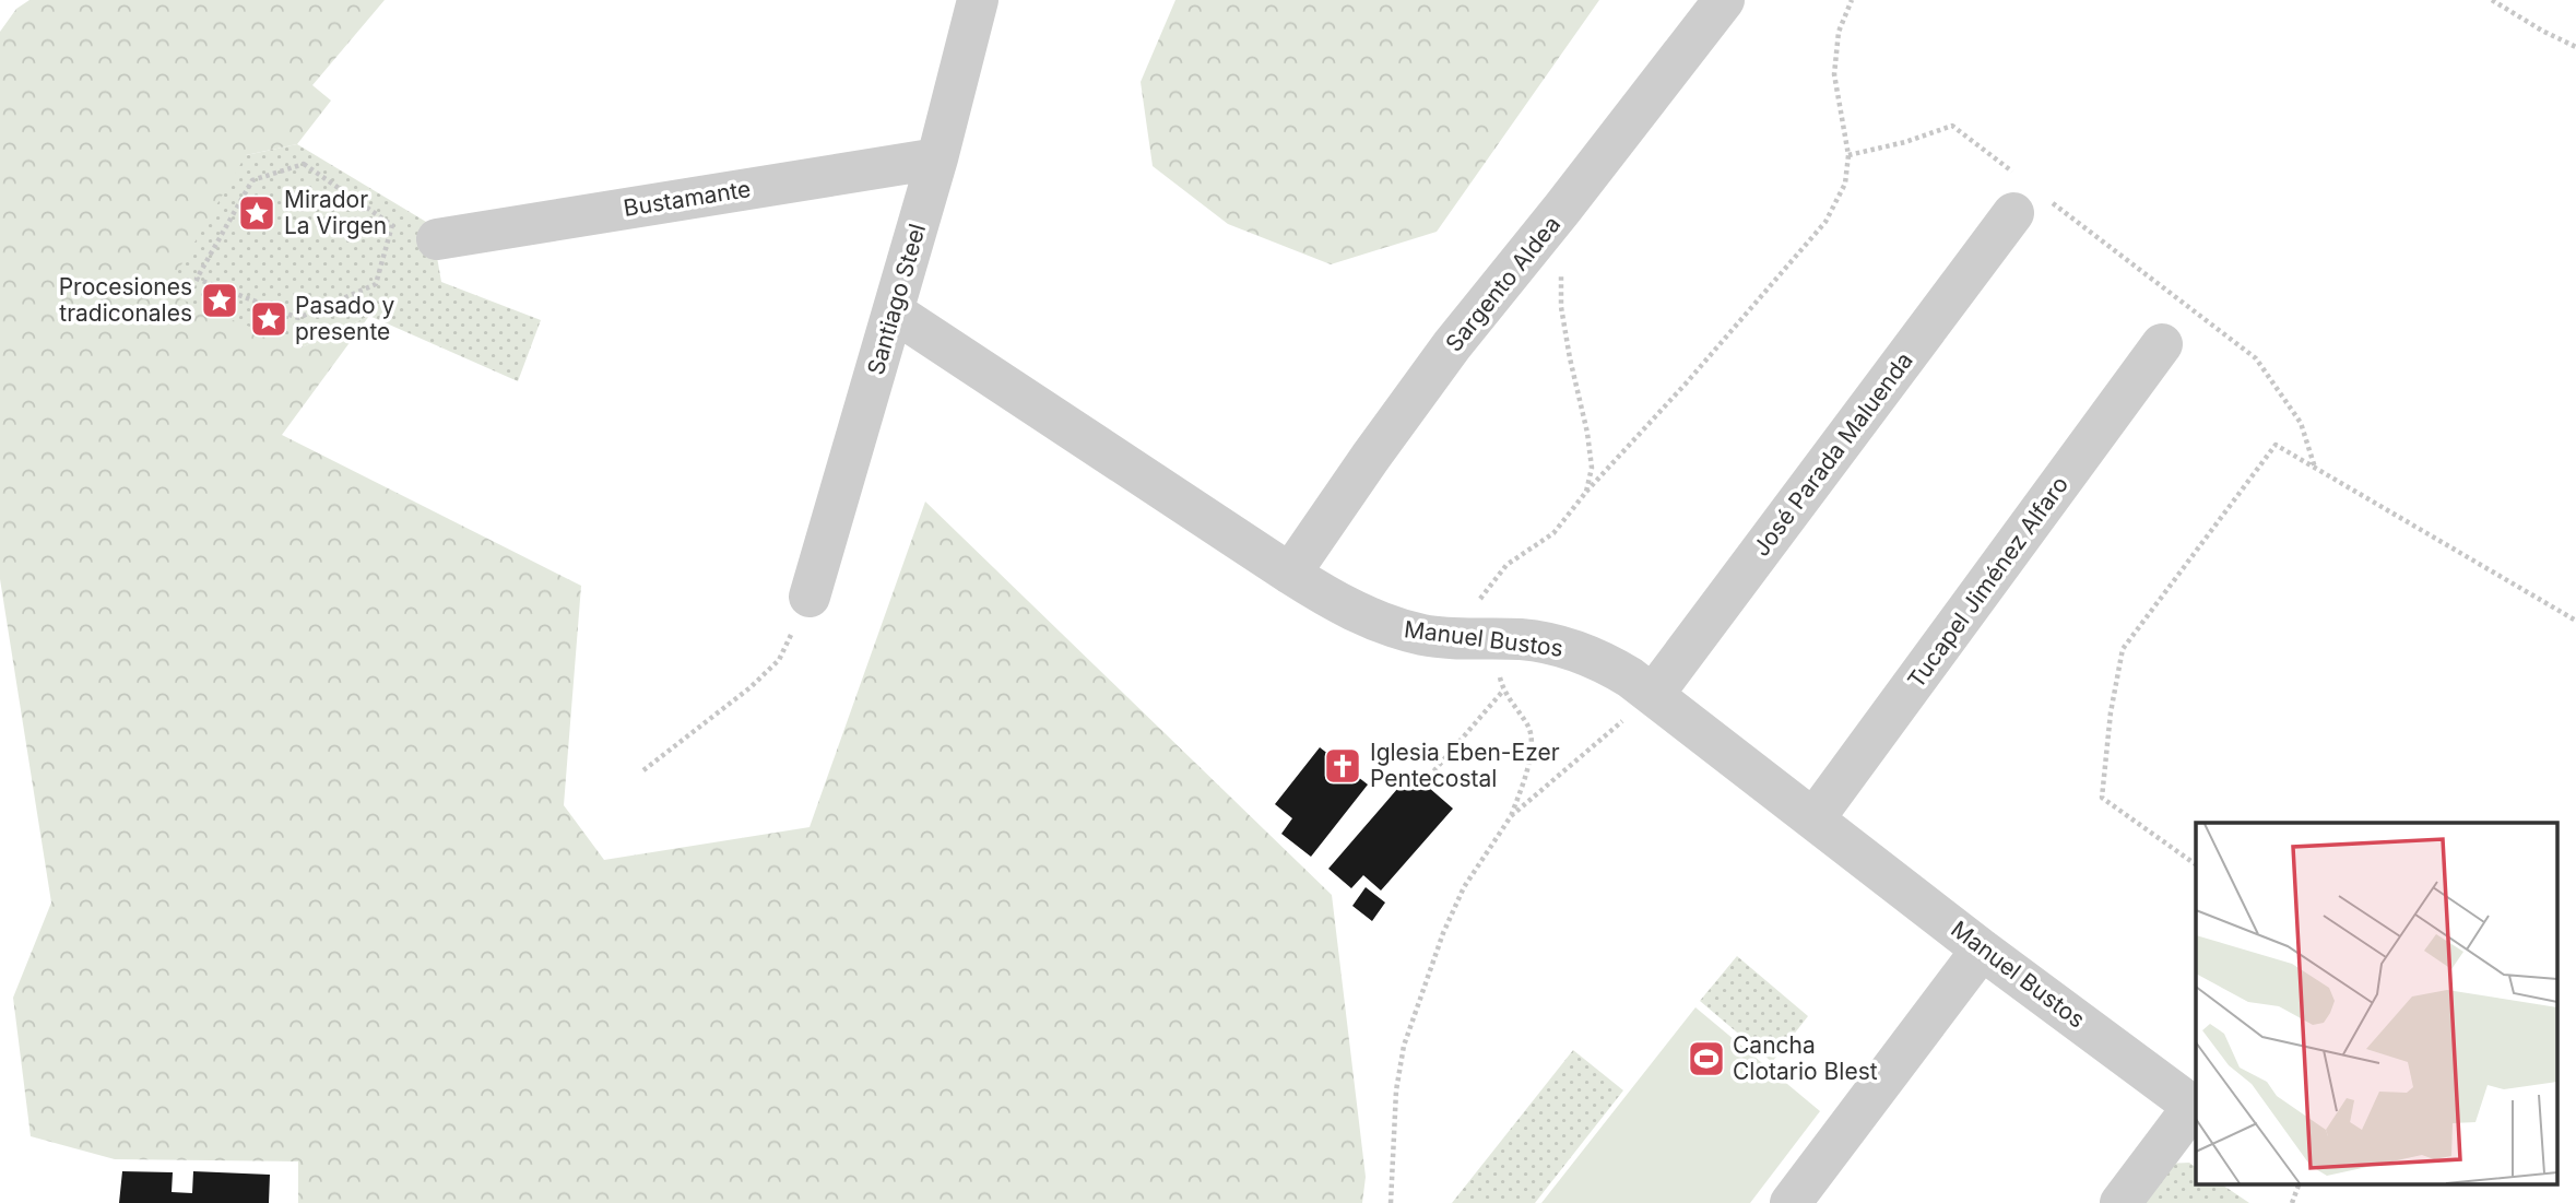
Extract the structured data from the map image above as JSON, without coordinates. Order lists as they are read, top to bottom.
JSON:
{
  "streets": {
    "street": [
      "Bustamante",
      "Sargento Aldea",
      "Santiago Steel",
      "José Parada Maluenda",
      "Tucapel Jiménez Alfaro",
      "Manuel Bustos"
    ]
  },
  "crossings": [
    ["Bustamante", "Santiago Steel"],
    ["Sargento Aldea", "Manuel Bustos"],
    ["Santiago Steel", "Manuel Bustos"],
    ["José Parada Maluenda", "Manuel Bustos"],
    ["Tucapel Jiménez Alfaro", "Manuel Bustos"]
  ],
  "places": {
    "place": ["Mirador La Virgen", "Procesiones tradiconales", "Pasado y presente"],
    "church": ["Iglesia Eben-Ezer Pentecostal"],
    "sports": ["Cancha Clotario Blest"]
  }
}
